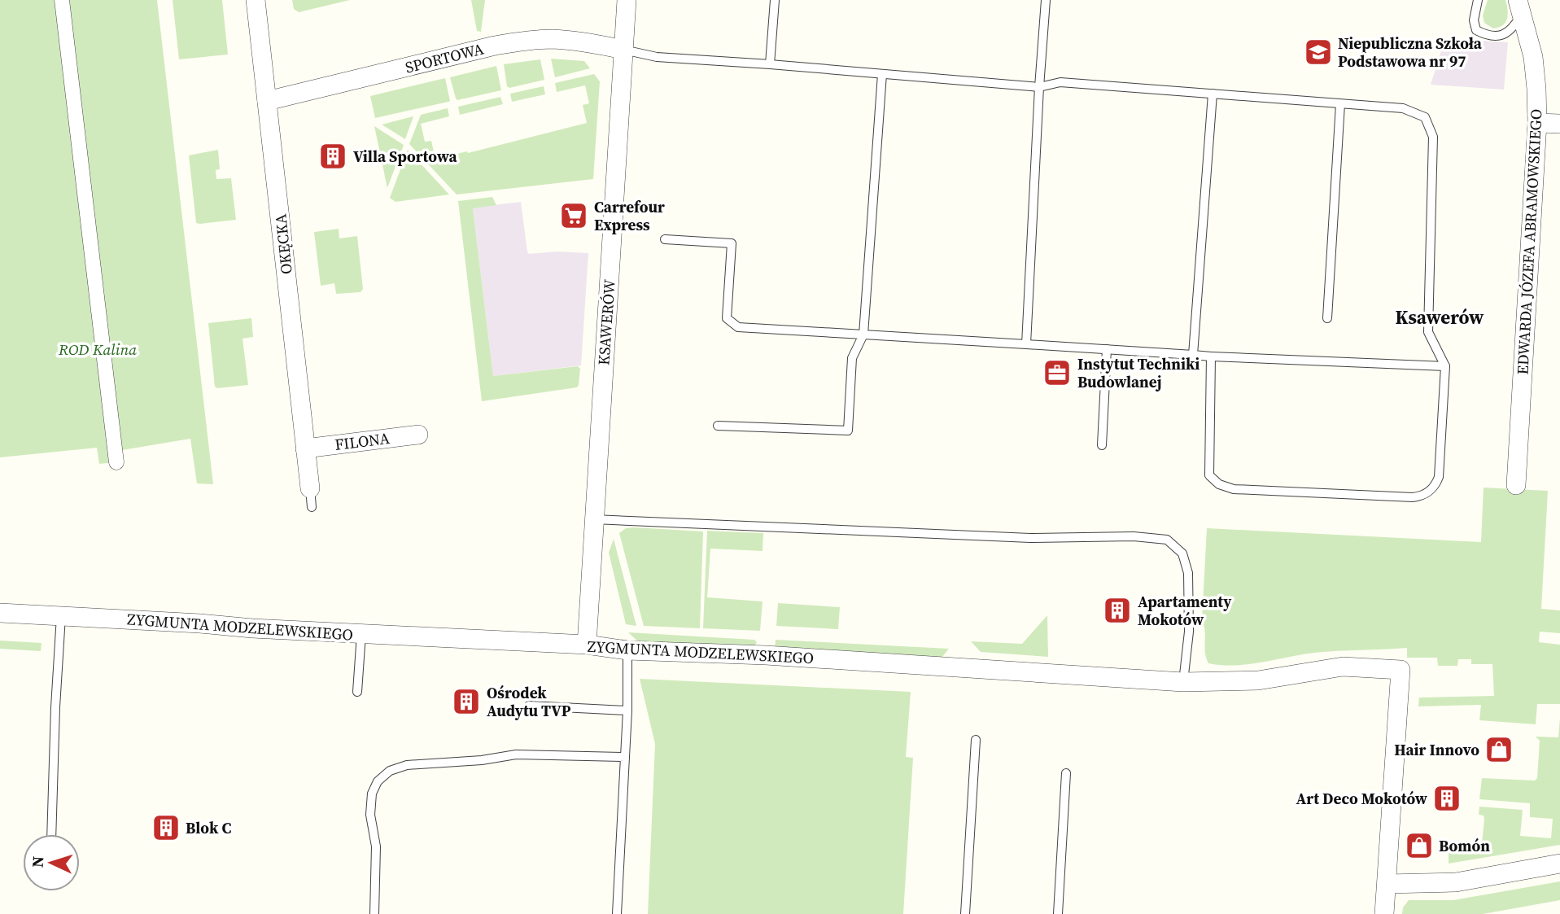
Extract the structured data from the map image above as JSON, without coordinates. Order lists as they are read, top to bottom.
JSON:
{
  "streets": {
    "street": [
      "SPORTOWA",
      "EDWARDA JÓZEFA ABRAMOWSKIEGO",
      "OKĘCKA",
      "KSAWERÓW",
      "FILONA",
      "ZYGMUNTA MODZELEWSKIEGO"
    ]
  },
  "crossings": [
    ["SPORTOWA", "OKĘCKA"],
    ["SPORTOWA", "KSAWERÓW"],
    ["OKĘCKA", "FILONA"],
    ["KSAWERÓW", "ZYGMUNTA MODZELEWSKIEGO"]
  ],
  "districts": ["Ksawerów"],
  "parks": ["ROD Kalina"],
  "places": {
    "school or university": ["Niepubliczna Szkoła Podstawowa nr 97"],
    "building": [
      "Villa Sportowa",
      "Apartamenty Mokotów",
      "Ośrodek Audytu TVP",
      "Art Deco Mokotów",
      "Blok C"
    ],
    "supermarket": ["Carrefour Express"],
    "office": ["Instytut Techniki Budowlanej"],
    "shop": ["Hair Innovo", "Bomón"]
  },
  "north": "left"
}
